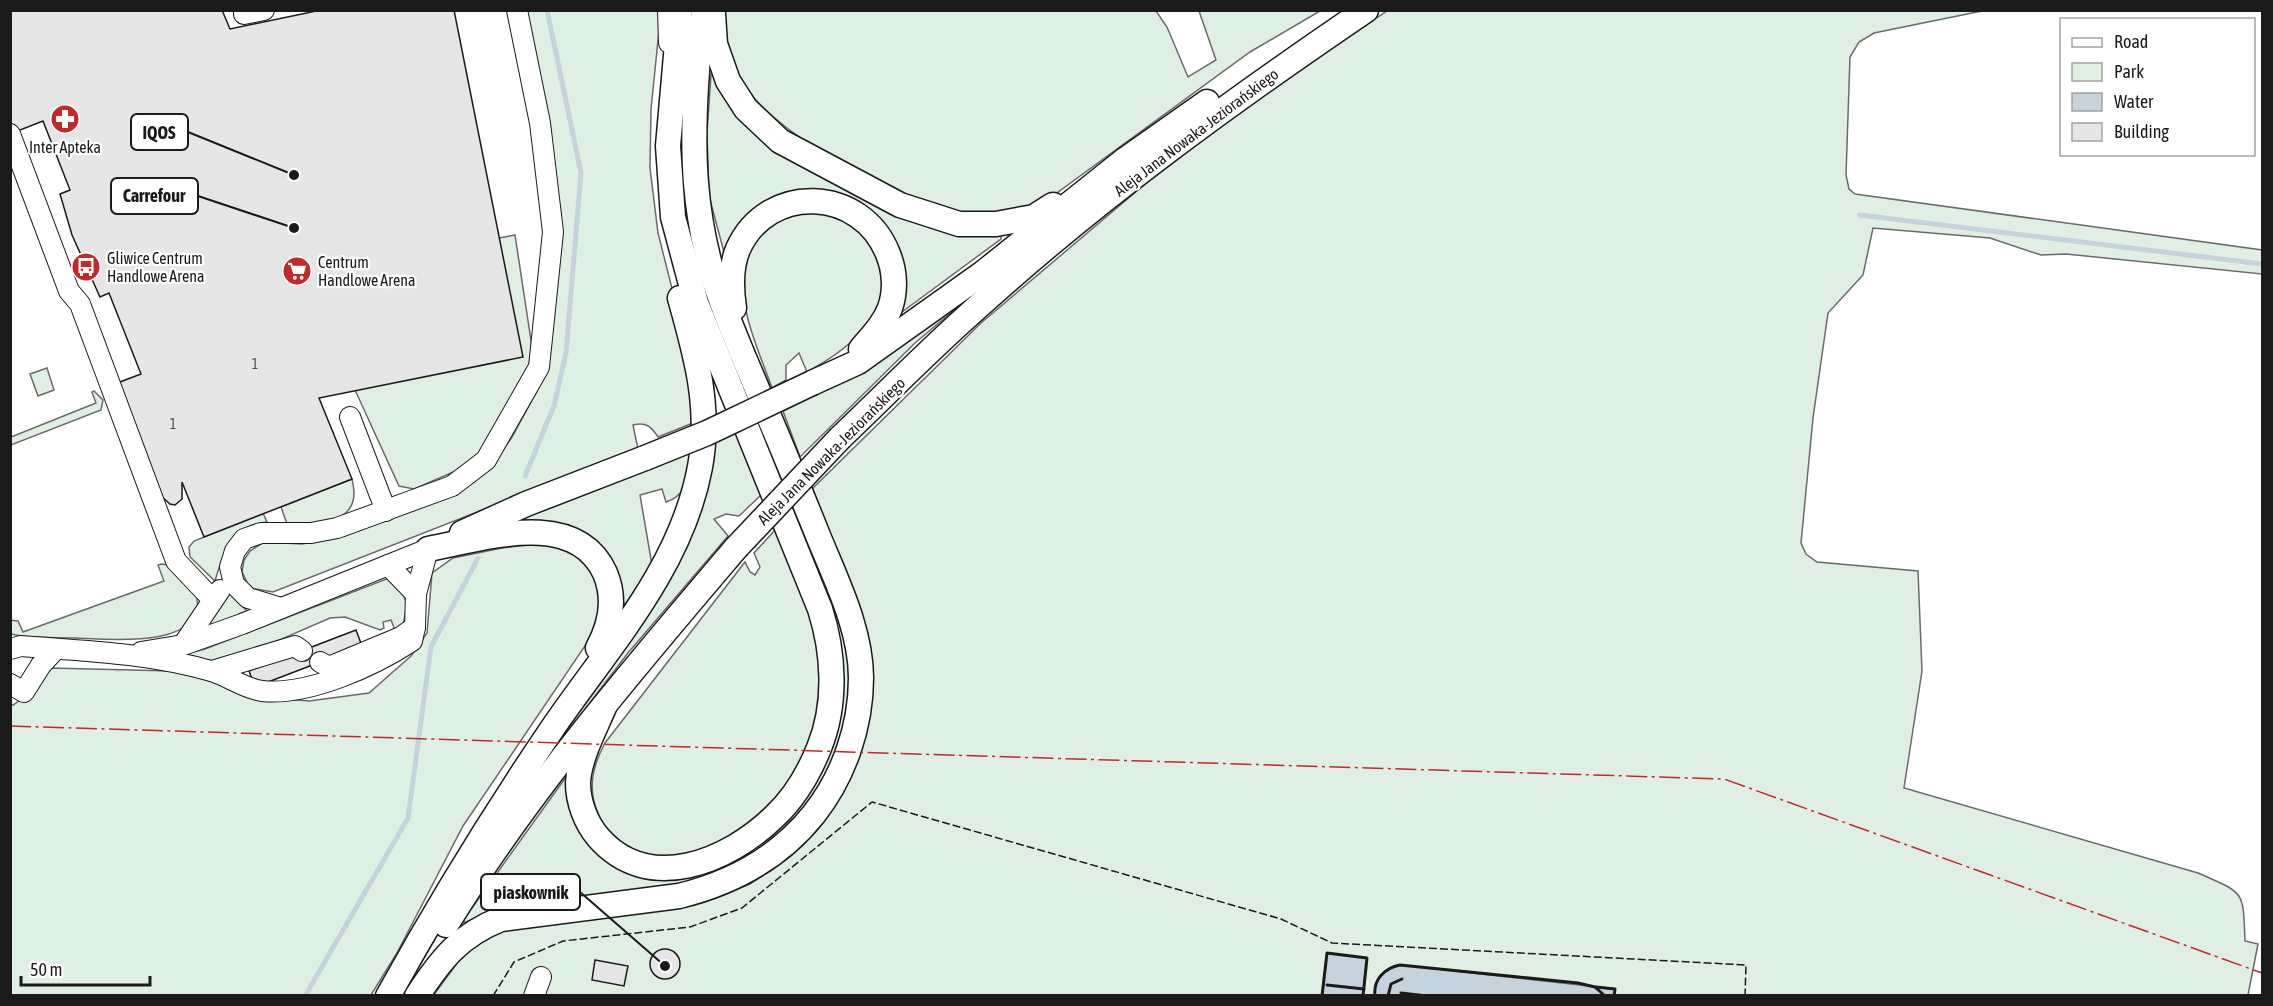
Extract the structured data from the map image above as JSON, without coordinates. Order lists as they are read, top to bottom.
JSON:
{
  "streets": {
    "main road": ["Aleja Jana Nowaka-Jeziorańskiego"]
  },
  "places": {
    "pharmacy": ["Inter Apteka"],
    "other": ["IQOS", "Carrefour", "piaskownik"],
    "bus stop": ["Gliwice Centrum Handlowe Arena"],
    "supermarket": ["Centrum Handlowe Arena"]
  },
  "house_numbers": ["1", "1"],
  "legend": [
    "Road",
    "Park",
    "Water",
    "Building"
  ],
  "scale_bar": "50 m"
}
